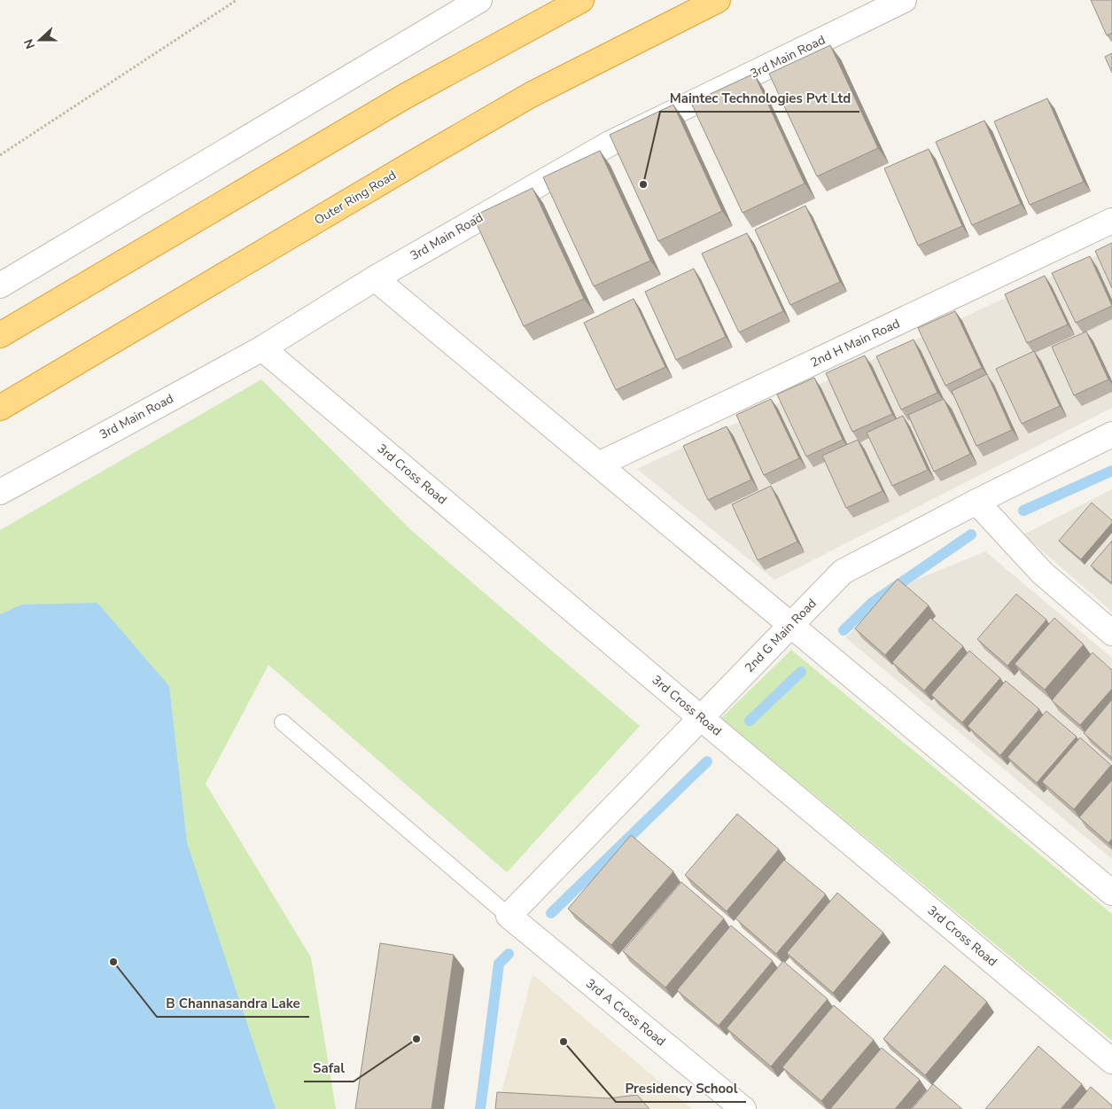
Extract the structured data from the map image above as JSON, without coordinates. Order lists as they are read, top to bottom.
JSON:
{
  "streets": {
    "highway": ["Outer Ring Road"],
    "street": [
      "3rd Main Road",
      "2nd H Main Road",
      "3rd Cross Road",
      "2nd G Main Road",
      "3rd A Cross Road"
    ]
  },
  "crossings": [
    ["3rd Main Road", "3rd Cross Road"],
    ["3rd Cross Road", "2nd G Main Road"],
    ["2nd G Main Road", "3rd A Cross Road"]
  ],
  "places": [
    "Maintec Technologies Pvt Ltd",
    "B Channasandra Lake",
    "Safal",
    "Presidency School"
  ],
  "north": "left"
}
